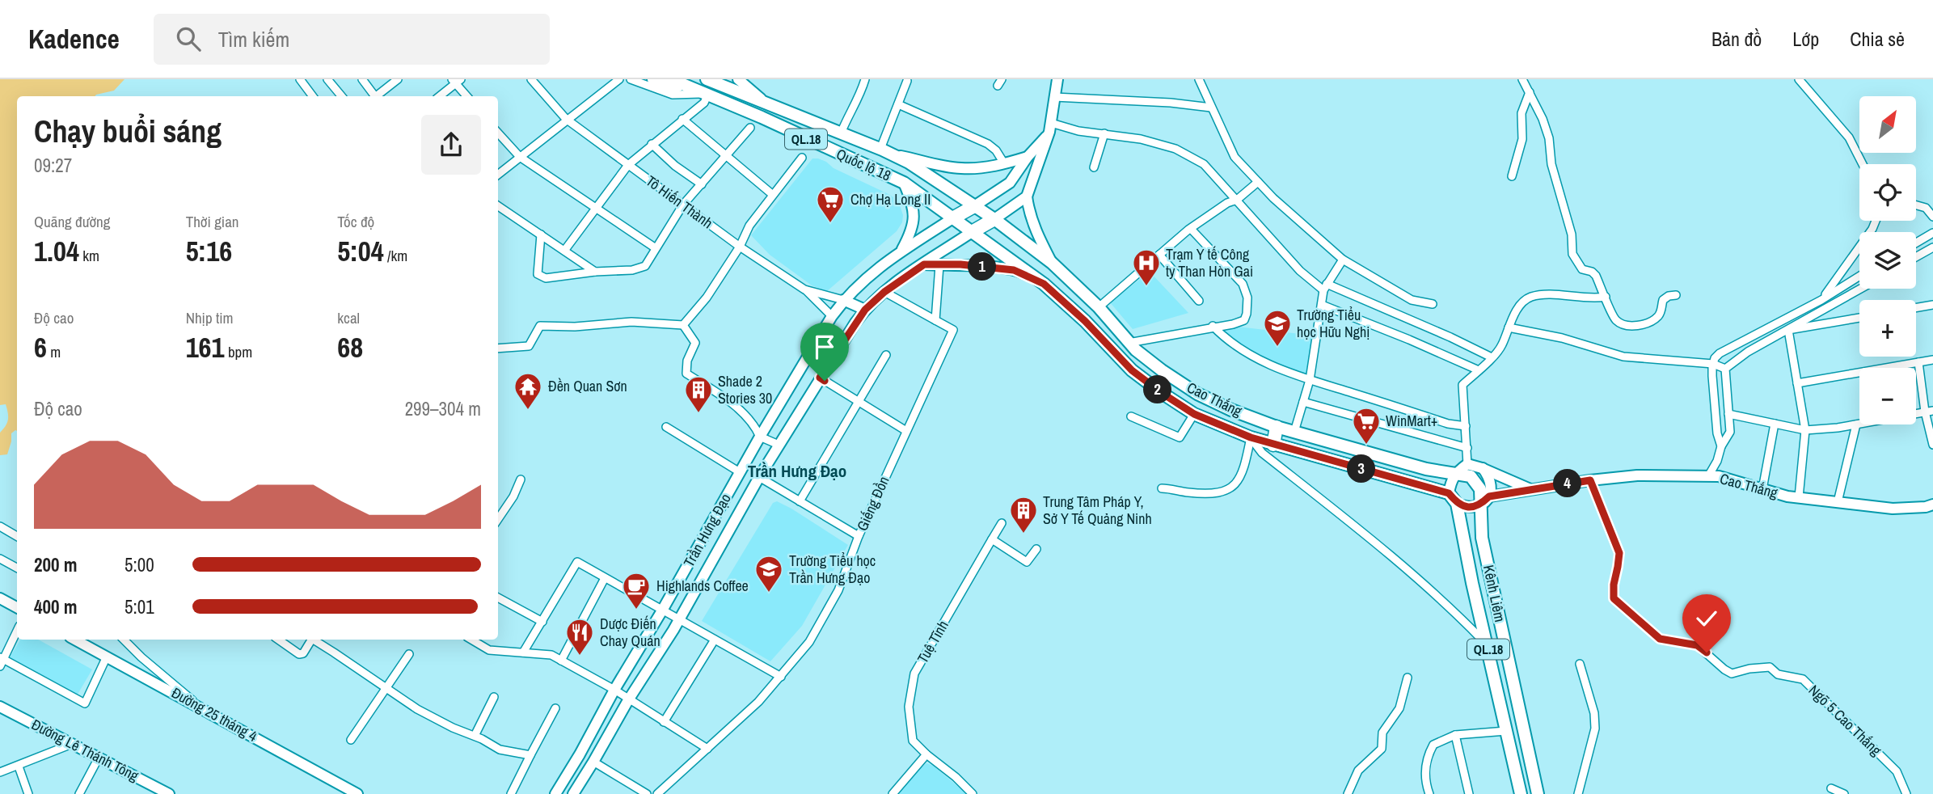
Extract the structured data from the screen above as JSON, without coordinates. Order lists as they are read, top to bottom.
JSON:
{
  "streets": {
    "main road": [
      "QL.18",
      "Quốc lộ 18",
      "Cao Thắng",
      "Trần Hưng Đạo",
      "Kênh Liêm",
      "Đường 25 tháng 4",
      "Đường Lê Thánh Tông"
    ],
    "street": [
      "Tô Hiến Thành",
      "Giếng Đồn",
      "Tuệ Tĩnh",
      "Ngõ 5 Cao Thắng"
    ]
  },
  "crossings": [
    ["Quốc lộ 18", "Cao Thắng"],
    ["Quốc lộ 18", "Trần Hưng Đạo"],
    ["Tô Hiến Thành", "Trần Hưng Đạo"],
    ["Cao Thắng", "Trần Hưng Đạo"],
    ["Cao Thắng", "Kênh Liêm"],
    ["Cao Thắng", "Ngõ 5 Cao Thắng"]
  ],
  "districts": ["Trần Hưng Đạo"],
  "places": {
    "supermarket": ["Chợ Hạ Long II", "WinMart+"],
    "hospital": ["Trạm Y tế Công ty Than Hòn Gai"],
    "school or university": ["Trường Tiểu học Hữu Nghị", "Trường Tiểu học Trần Hưng Đạo"],
    "temple": ["Đền Quan Sơn"],
    "building": ["Shade 2 Stories 30", "Trung Tâm Pháp Y, Sở Y Tế Quảng Ninh"],
    "cafe": ["Highlands Coffee"],
    "restaurant": ["Dược Điến Chay Quán"]
  },
  "north": "top right",
  "page": {
    "header": "Kadence",
    "search": "Tìm kiếm",
    "nav": ["Bản đồ", "Lớp", "Chia sẻ"],
    "map_buttons": ["+", "−"],
    "heading": ["Chạy buổi sáng", "09:27"],
    "stats": [
      ["Quãng đường", "1.04 km"],
      ["Thời gian", "5:16"],
      ["Tốc độ", "5:04 /km"],
      ["Độ cao", "6 m"],
      ["Nhịp tim", "161 bpm"],
      ["kcal", "68"]
    ],
    "pins": [
      "1",
      "2",
      "3",
      "4"
    ],
    "chart": ["Độ cao", "299–304 m"],
    "list": [
      {
        "name": "200 m",
        "note": "5:00"
      },
      {
        "name": "400 m",
        "note": "5:01"
      }
    ]
  }
}
